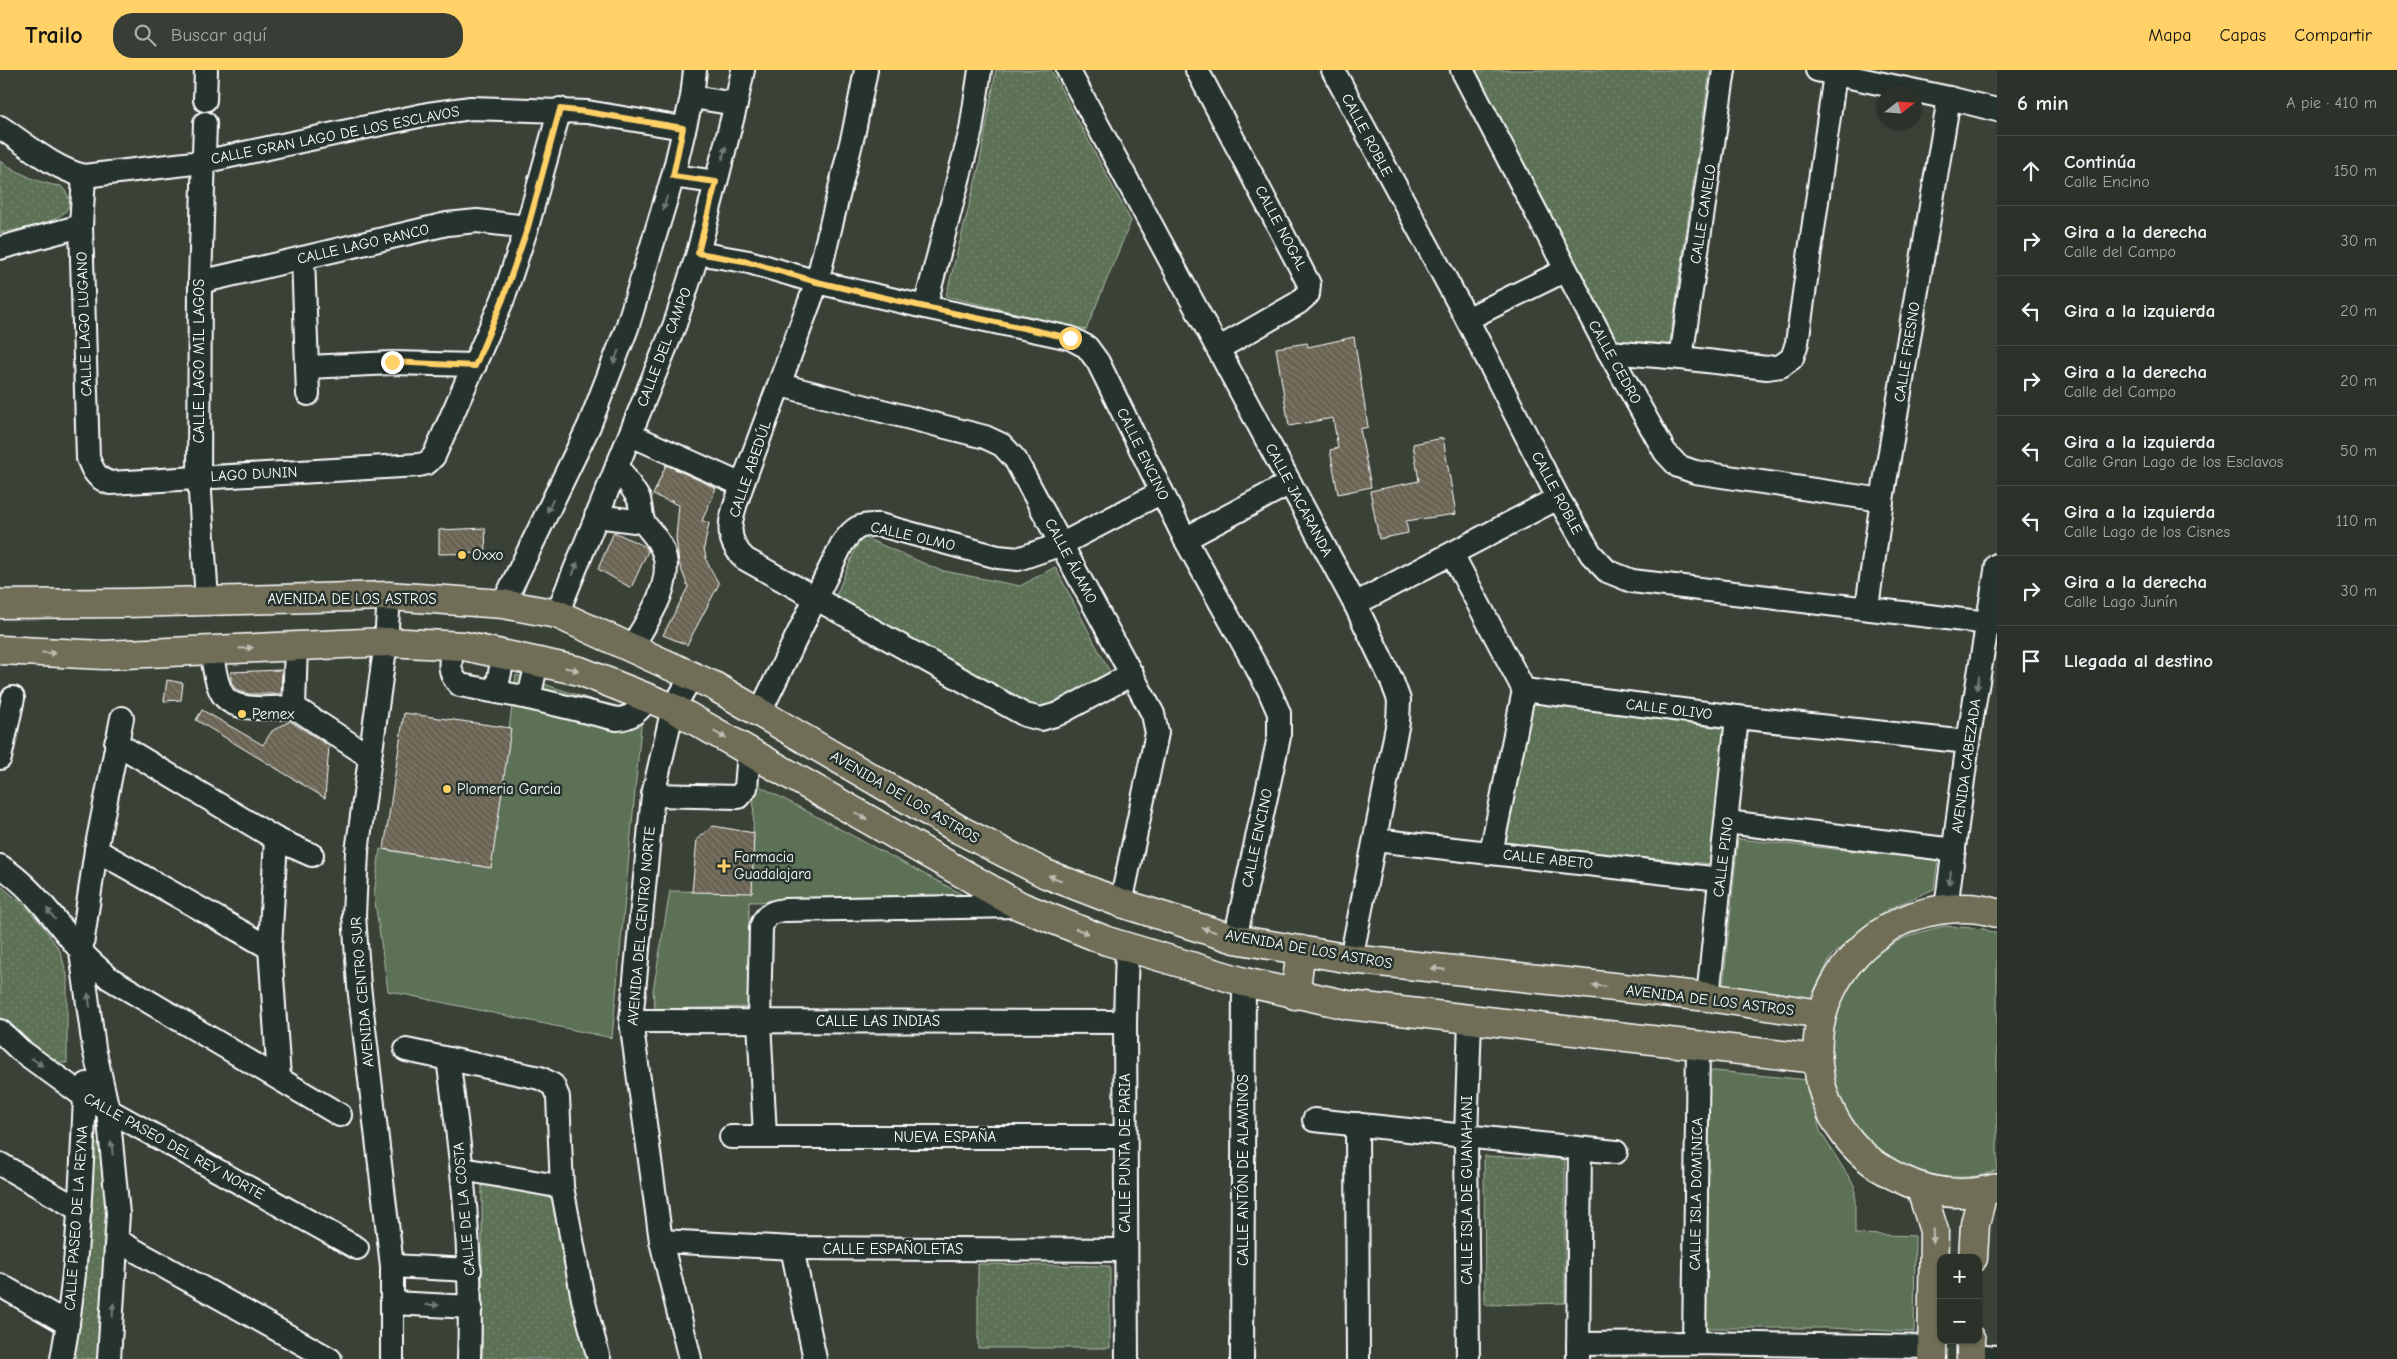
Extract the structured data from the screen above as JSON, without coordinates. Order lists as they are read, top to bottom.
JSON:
{
  "streets": {
    "main road": ["AVENIDA DE LOS ASTROS"],
    "street": [
      "CALLE GRAN LAGO DE LOS ESCLAVOS",
      "CALLE ROBLE",
      "CALLE CANELO",
      "CALLE NOGAL",
      "CALLE LAGO RANCO",
      "CALLE LAGO LUGANO",
      "CALLE DEL CAMPO",
      "CALLE FRESNO",
      "CALLE LAGO MIL LAGOS",
      "CALLE CEDRO",
      "CALLE ENCINO",
      "CALLE ABEDÚL",
      "LAGO DUNIN",
      "CALLE JACARANDA",
      "CALLE OLMO",
      "CALLE ÁLAMO",
      "CALLE OLIVO",
      "AVENIDA CABEZADA",
      "CALLE PINO",
      "CALLE ABETO",
      "AVENIDA DEL CENTRO NORTE",
      "AVENIDA CENTRO SUR",
      "CALLE LAS INDIAS",
      "NUEVA ESPAÑA",
      "CALLE PASEO DEL REY NORTE",
      "CALLE PUNTA DE PARIA",
      "CALLE ANTÓN DE ALAMINOS",
      "CALLE ISLA DE GUANAHANI",
      "CALLE ISLA DOMINICA",
      "CALLE DE LA COSTA",
      "CALLE PASEO DE LA REYNA",
      "CALLE ESPAÑOLETAS"
    ]
  },
  "crossings": [
    ["CALLE GRAN LAGO DE LOS ESCLAVOS", "CALLE LAGO LUGANO"],
    ["CALLE GRAN LAGO DE LOS ESCLAVOS", "CALLE LAGO MIL LAGOS"],
    ["CALLE ROBLE", "CALLE FRESNO"],
    ["CALLE ROBLE", "AVENIDA CABEZADA"],
    ["CALLE NOGAL", "CALLE JACARANDA"],
    ["CALLE LAGO RANCO", "CALLE LAGO MIL LAGOS"],
    ["CALLE LAGO LUGANO", "LAGO DUNIN"],
    ["CALLE DEL CAMPO", "CALLE ENCINO"],
    ["CALLE DEL CAMPO", "AVENIDA DE LOS ASTROS"],
    ["CALLE FRESNO", "CALLE CEDRO"],
    ["CALLE LAGO MIL LAGOS", "LAGO DUNIN"],
    ["CALLE LAGO MIL LAGOS", "AVENIDA DE LOS ASTROS"],
    ["CALLE ENCINO", "CALLE ABEDÚL"],
    ["CALLE ENCINO", "CALLE OLMO"],
    ["CALLE ENCINO", "AVENIDA DE LOS ASTROS"],
    ["CALLE ABEDÚL", "CALLE OLMO"],
    ["CALLE ABEDÚL", "CALLE ÁLAMO"],
    ["CALLE JACARANDA", "AVENIDA DE LOS ASTROS"],
    ["CALLE JACARANDA", "CALLE ABETO"],
    ["CALLE OLMO", "CALLE ÁLAMO"],
    ["CALLE OLMO", "AVENIDA DE LOS ASTROS"],
    ["CALLE ÁLAMO", "AVENIDA DE LOS ASTROS"],
    ["AVENIDA DE LOS ASTROS", "CALLE PINO"],
    ["AVENIDA DE LOS ASTROS", "AVENIDA DEL CENTRO NORTE"],
    ["AVENIDA DE LOS ASTROS", "AVENIDA CENTRO SUR"],
    ["CALLE OLIVO", "AVENIDA CABEZADA"],
    ["CALLE OLIVO", "CALLE PINO"],
    ["CALLE PINO", "CALLE ABETO"],
    ["AVENIDA DEL CENTRO NORTE", "CALLE LAS INDIAS"],
    ["AVENIDA DEL CENTRO NORTE", "CALLE ESPAÑOLETAS"],
    ["CALLE LAS INDIAS", "CALLE PUNTA DE PARIA"],
    ["NUEVA ESPAÑA", "CALLE PUNTA DE PARIA"],
    ["CALLE PASEO DEL REY NORTE", "CALLE PASEO DE LA REYNA"],
    ["CALLE PUNTA DE PARIA", "CALLE ESPAÑOLETAS"]
  ],
  "one_way": ["AVENIDA CABEZADA"],
  "places": {
    "other": ["Oxxo", "Pemex", "Plomeria Garcia"],
    "health": ["Farmacia Guadalajara"]
  },
  "north": "right",
  "page": {
    "header": "Trailo",
    "search": "Buscar aquí",
    "nav": ["Mapa", "Capas", "Compartir"],
    "heading": ["6 min", "A pie · 410 m"],
    "list": [
      ["Continúa", "Calle Encino", "150 m"],
      ["Gira a la derecha", "Calle del Campo", "30 m"],
      ["Gira a la izquierda", "20 m"],
      ["Gira a la derecha", "Calle del Campo", "20 m"],
      ["Gira a la izquierda", "Calle Gran Lago de los Esclavos", "50 m"],
      ["Gira a la izquierda", "Calle Lago de los Cisnes", "110 m"],
      ["Gira a la derecha", "Calle Lago Junín", "30 m"],
      "Llegada al destino"
    ],
    "map_buttons": ["+", "−"]
  }
}
